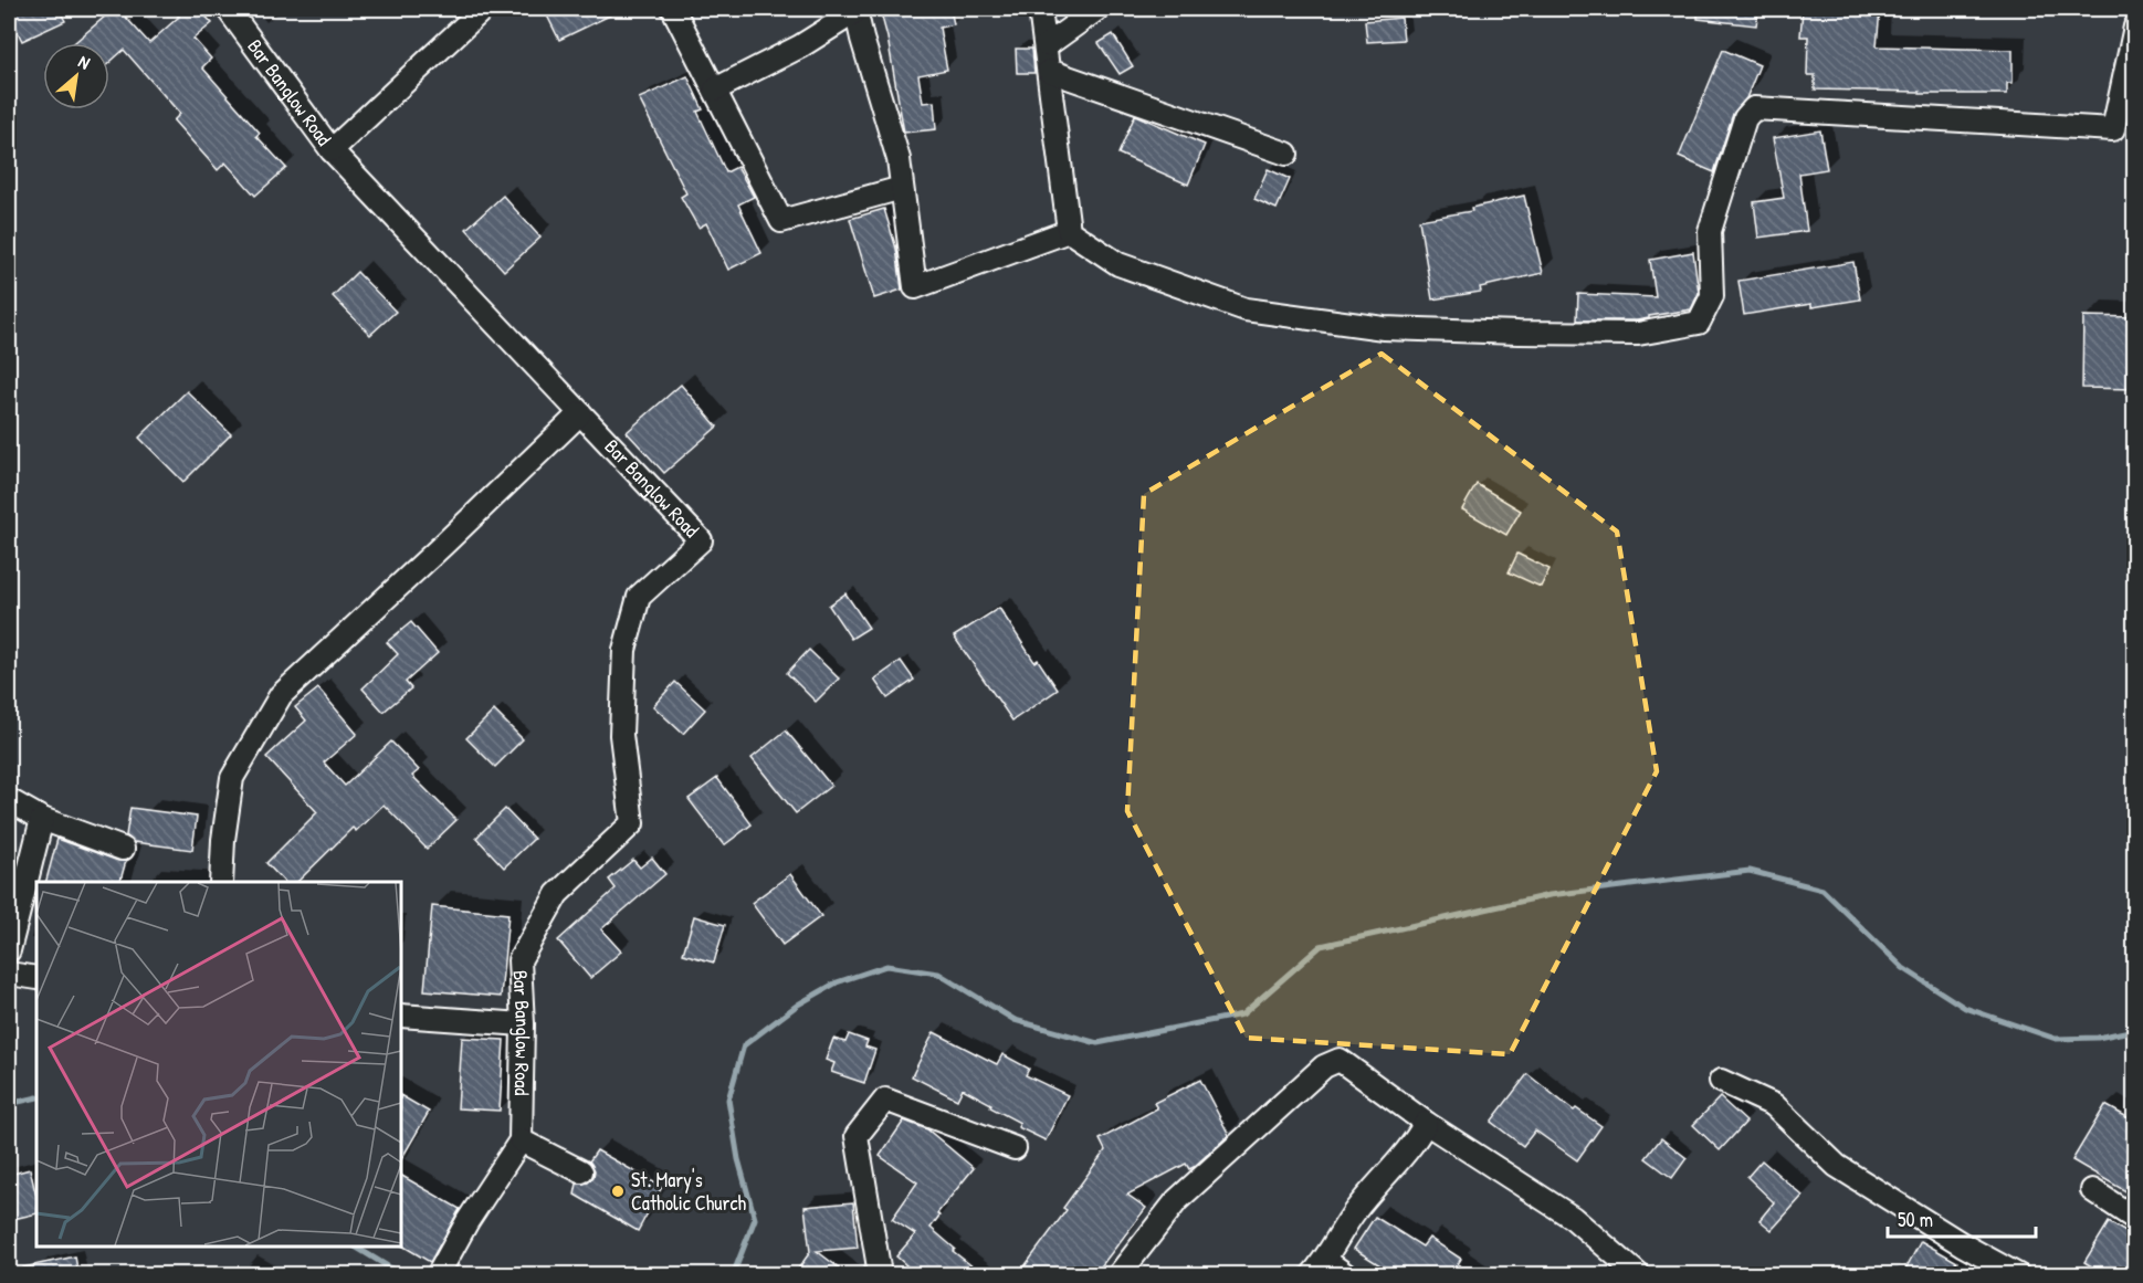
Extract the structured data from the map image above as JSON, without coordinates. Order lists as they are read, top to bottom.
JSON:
{
  "streets": {
    "street": ["Bar Banglow Road"]
  },
  "places": ["St. Mary's Catholic Church"],
  "scale_bar": "50 m",
  "north": "top right"
}
